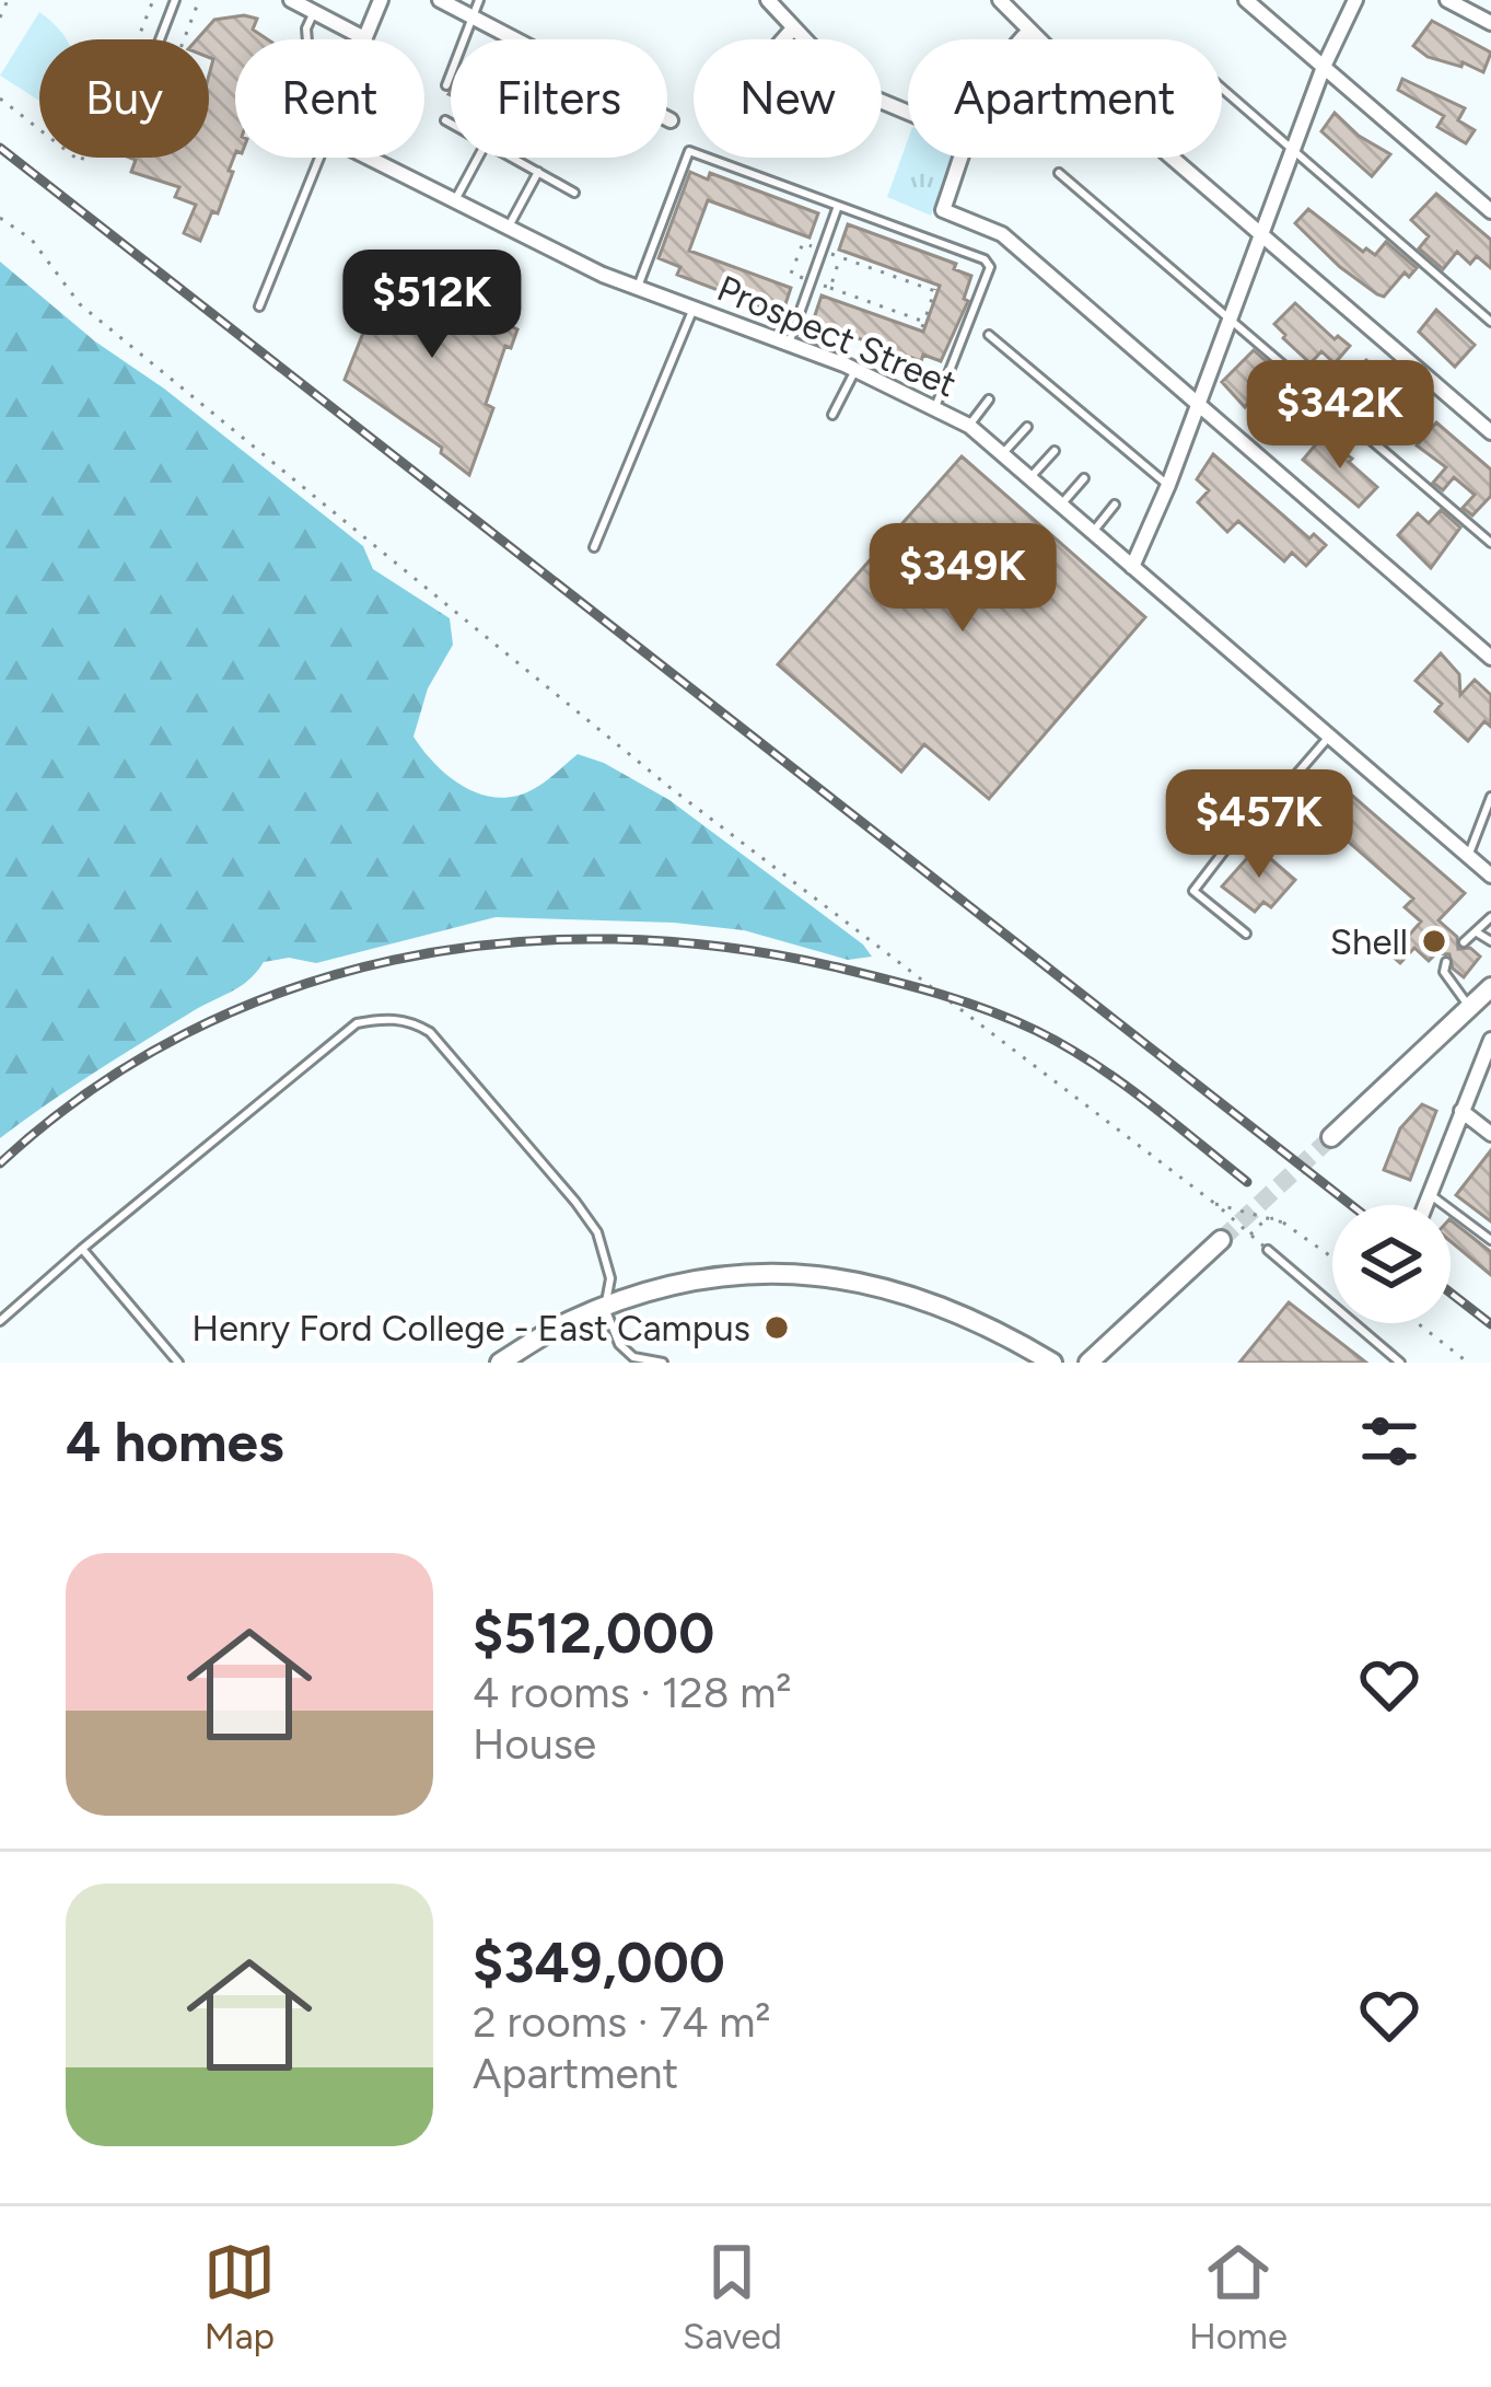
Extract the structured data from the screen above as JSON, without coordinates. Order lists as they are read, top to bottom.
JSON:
{
  "streets": {
    "street": ["Prospect Street"]
  },
  "places": ["Shell", "Henry Ford College - East Campus"],
  "page": {
    "chip": [
      "Buy",
      "Rent",
      "Filters",
      "New",
      "Apartment"
    ],
    "price": [
      "$512K",
      "$342K",
      "$349K",
      "$457K"
    ],
    "heading": "4 homes",
    "list": [
      {
        "name": "$512,000",
        "note": "4 rooms · 128 m² · House"
      },
      {
        "name": "$349,000",
        "note": "2 rooms · 74 m² · Apartment"
      }
    ],
    "tabs": ["Map", "Saved", "Home"]
  }
}
